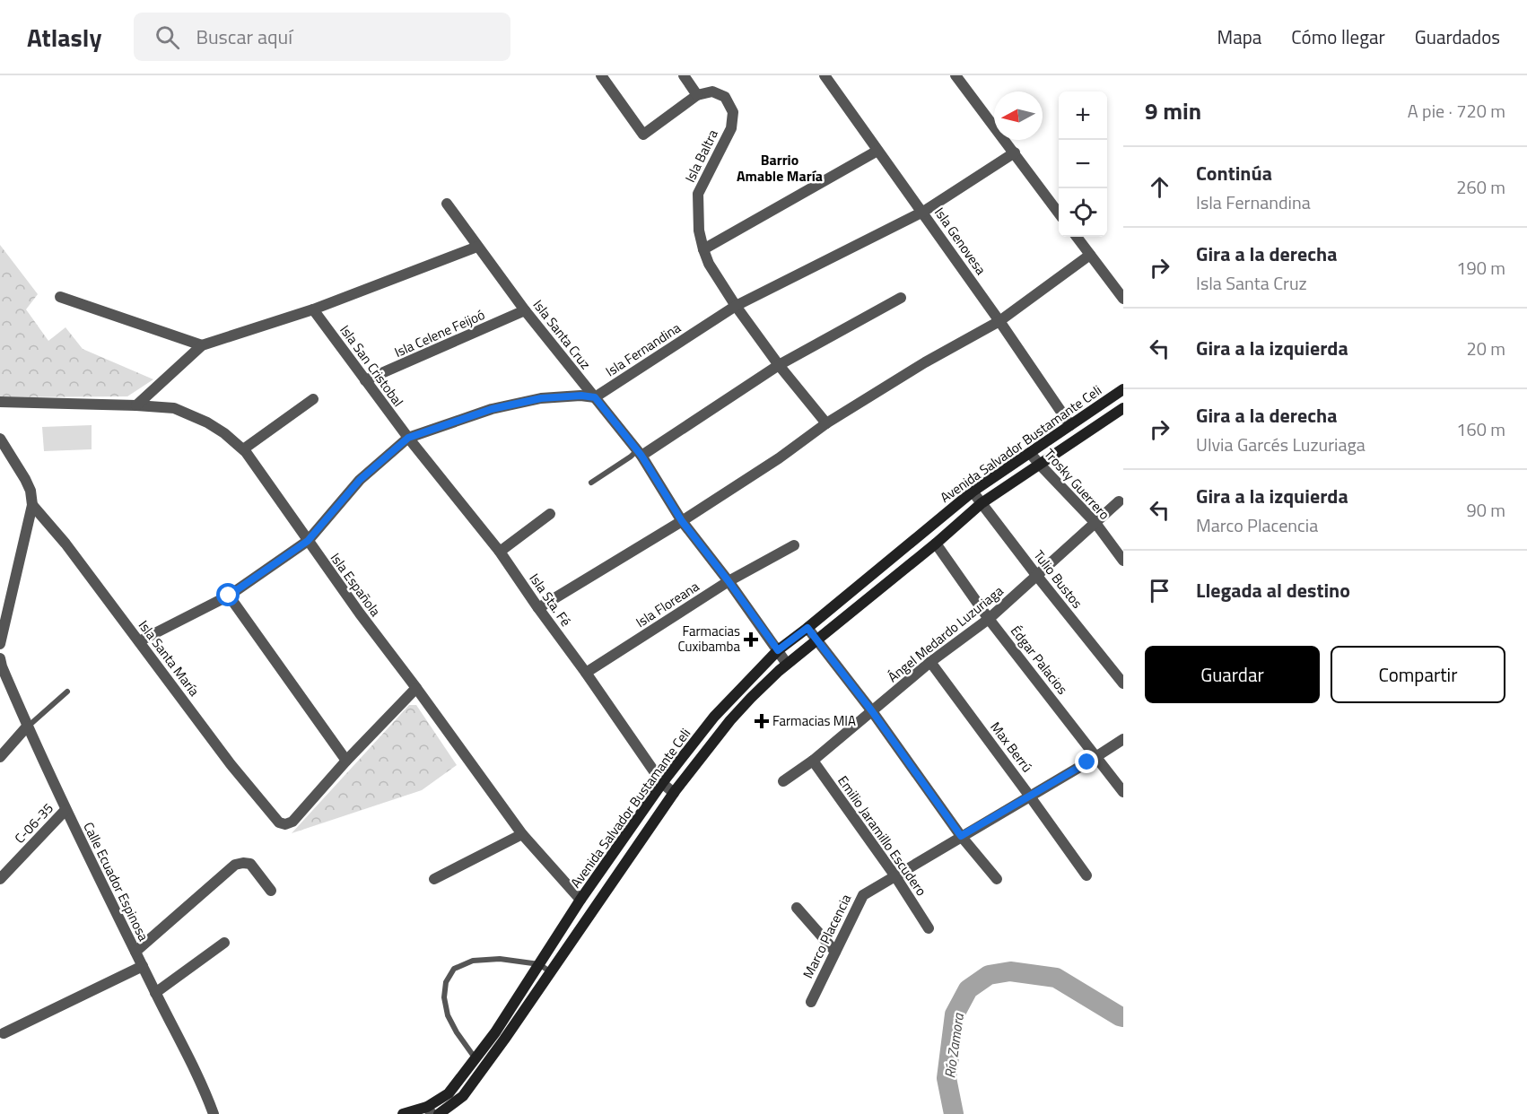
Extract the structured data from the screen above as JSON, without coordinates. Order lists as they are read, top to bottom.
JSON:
{
  "streets": {
    "main road": ["Avenida Salvador Bustamante Celi"],
    "street": [
      "Isla Baltra",
      "Isla Genovesa",
      "Isla Celene Feijoó",
      "Isla Santa Cruz",
      "Isla Fernandina",
      "Isla San Cristobal",
      "Trosky Guerrero",
      "Tulio Bustos",
      "Isla Española",
      "Isla Sta. Fé",
      "Isla Floreana",
      "Ángel Medardo Luzuriaga",
      "Isla Santa María",
      "Édgar Palacios",
      "Max Berrú",
      "C-06-35",
      "Emilio Jaramillo Escudero",
      "Calle Ecuador Espinosa",
      "Marco Placencia"
    ]
  },
  "crossings": [
    ["Isla Baltra", "Isla Fernandina"],
    ["Isla Genovesa", "Isla Fernandina"],
    ["Isla Genovesa", "Avenida Salvador Bustamante Celi"],
    ["Isla Celene Feijoó", "Isla Santa Cruz"],
    ["Isla Celene Feijoó", "Isla San Cristobal"],
    ["Isla Santa Cruz", "Isla Fernandina"],
    ["Isla Santa Cruz", "Avenida Salvador Bustamante Celi"],
    ["Isla Santa Cruz", "Isla Floreana"],
    ["Isla San Cristobal", "Isla Sta. Fé"],
    ["Avenida Salvador Bustamante Celi", "Trosky Guerrero"],
    ["Avenida Salvador Bustamante Celi", "Tulio Bustos"],
    ["Avenida Salvador Bustamante Celi", "Isla Española"],
    ["Avenida Salvador Bustamante Celi", "Isla Sta. Fé"],
    ["Avenida Salvador Bustamante Celi", "Édgar Palacios"],
    ["Trosky Guerrero", "Ángel Medardo Luzuriaga"],
    ["Tulio Bustos", "Ángel Medardo Luzuriaga"],
    ["Isla Sta. Fé", "Isla Floreana"],
    ["Ángel Medardo Luzuriaga", "Édgar Palacios"],
    ["Ángel Medardo Luzuriaga", "Max Berrú"],
    ["Ángel Medardo Luzuriaga", "Emilio Jaramillo Escudero"],
    ["Édgar Palacios", "Marco Placencia"],
    ["Max Berrú", "Marco Placencia"],
    ["C-06-35", "Calle Ecuador Espinosa"],
    ["Emilio Jaramillo Escudero", "Marco Placencia"]
  ],
  "districts": ["Barrio Amable María"],
  "water": ["Río Zamora"],
  "places": {
    "health": ["Farmacias Cuxibamba", "Farmacias MIA"]
  },
  "north": "left",
  "page": {
    "header": "Atlasly",
    "search": "Buscar aquí",
    "nav": ["Mapa", "Cómo llegar", "Guardados"],
    "heading": ["9 min", "A pie · 720 m"],
    "map_buttons": ["+", "−"],
    "list": [
      ["Continúa", "Isla Fernandina", "260 m"],
      ["Gira a la derecha", "Isla Santa Cruz", "190 m"],
      ["Gira a la izquierda", "20 m"],
      ["Gira a la derecha", "Ulvia Garcés Luzuriaga", "160 m"],
      ["Gira a la izquierda", "Marco Placencia", "90 m"],
      "Llegada al destino"
    ],
    "buttons": ["Guardar", "Compartir"]
  }
}
